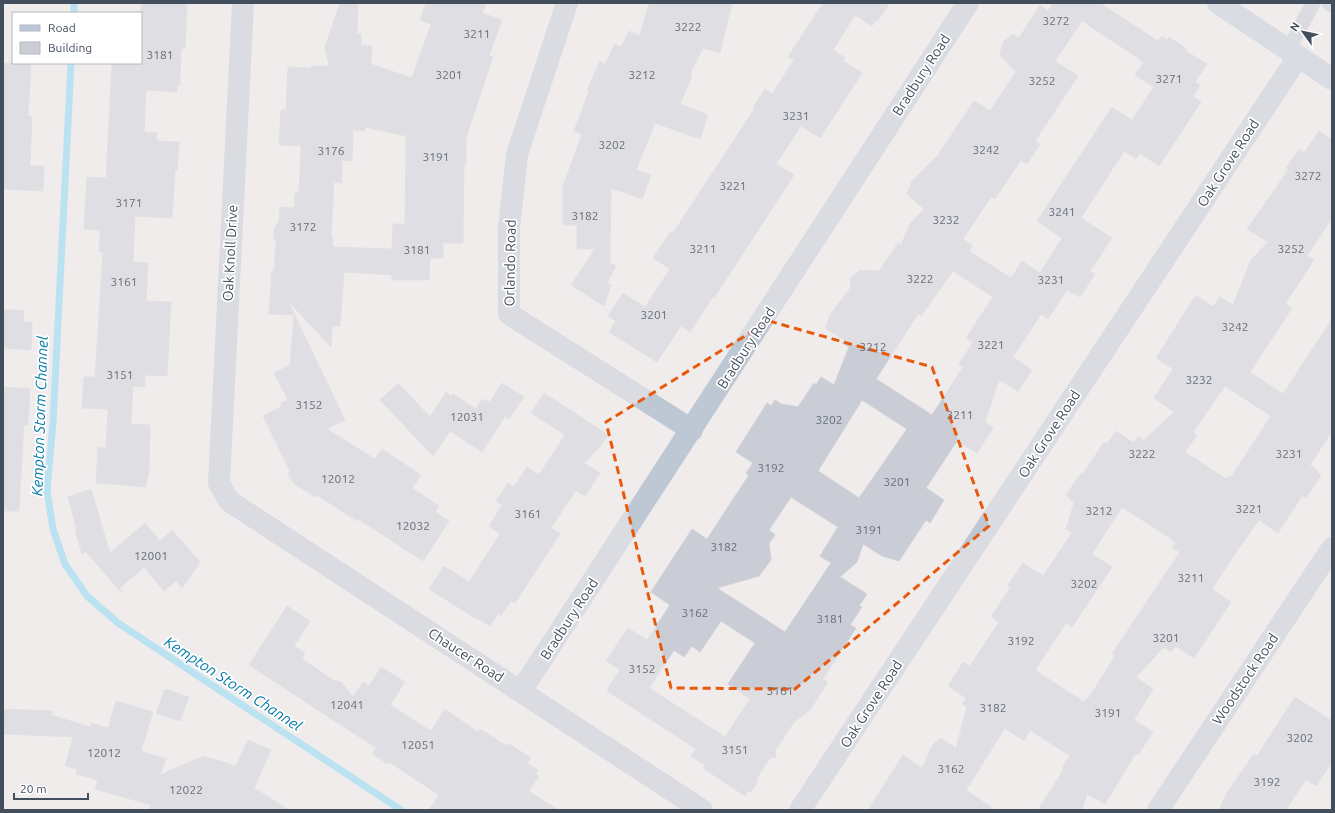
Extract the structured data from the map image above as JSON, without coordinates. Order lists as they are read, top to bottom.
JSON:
{
  "streets": {
    "street": [
      "Bradbury Road",
      "Oak Grove Road",
      "Oak Knoll Drive",
      "Orlando Road",
      "Chaucer Road",
      "Woodstock Road"
    ]
  },
  "crossings": [
    ["Bradbury Road", "Orlando Road"],
    ["Bradbury Road", "Chaucer Road"],
    ["Oak Knoll Drive", "Chaucer Road"]
  ],
  "water": ["Kempton Storm Channel"],
  "house_numbers": [
    "3272",
    "3222",
    "3211",
    "3181",
    "3201",
    "3212",
    "3271",
    "3252",
    "3231",
    "3202",
    "3242",
    "3176",
    "3191",
    "3272",
    "3221",
    "3171",
    "3241",
    "3182",
    "3232",
    "3172",
    "3211",
    "3252",
    "3181",
    "3222",
    "3231",
    "3161",
    "3201",
    "3242",
    "3221",
    "3212",
    "3151",
    "3232",
    "3152",
    "3211",
    "12031",
    "3202",
    "3222",
    "3231",
    "3192",
    "12012",
    "3201",
    "3221",
    "3212",
    "3161",
    "12032",
    "3191",
    "3182",
    "12001",
    "3211",
    "3202",
    "3162",
    "3181",
    "3201",
    "3192",
    "3152",
    "3161",
    "12041",
    "3182",
    "3191",
    "3202",
    "12051",
    "3151",
    "12012",
    "3162",
    "3192",
    "12022"
  ],
  "legend": ["Road", "Building"],
  "scale_bar": "20 m",
  "north": "top left"
}
